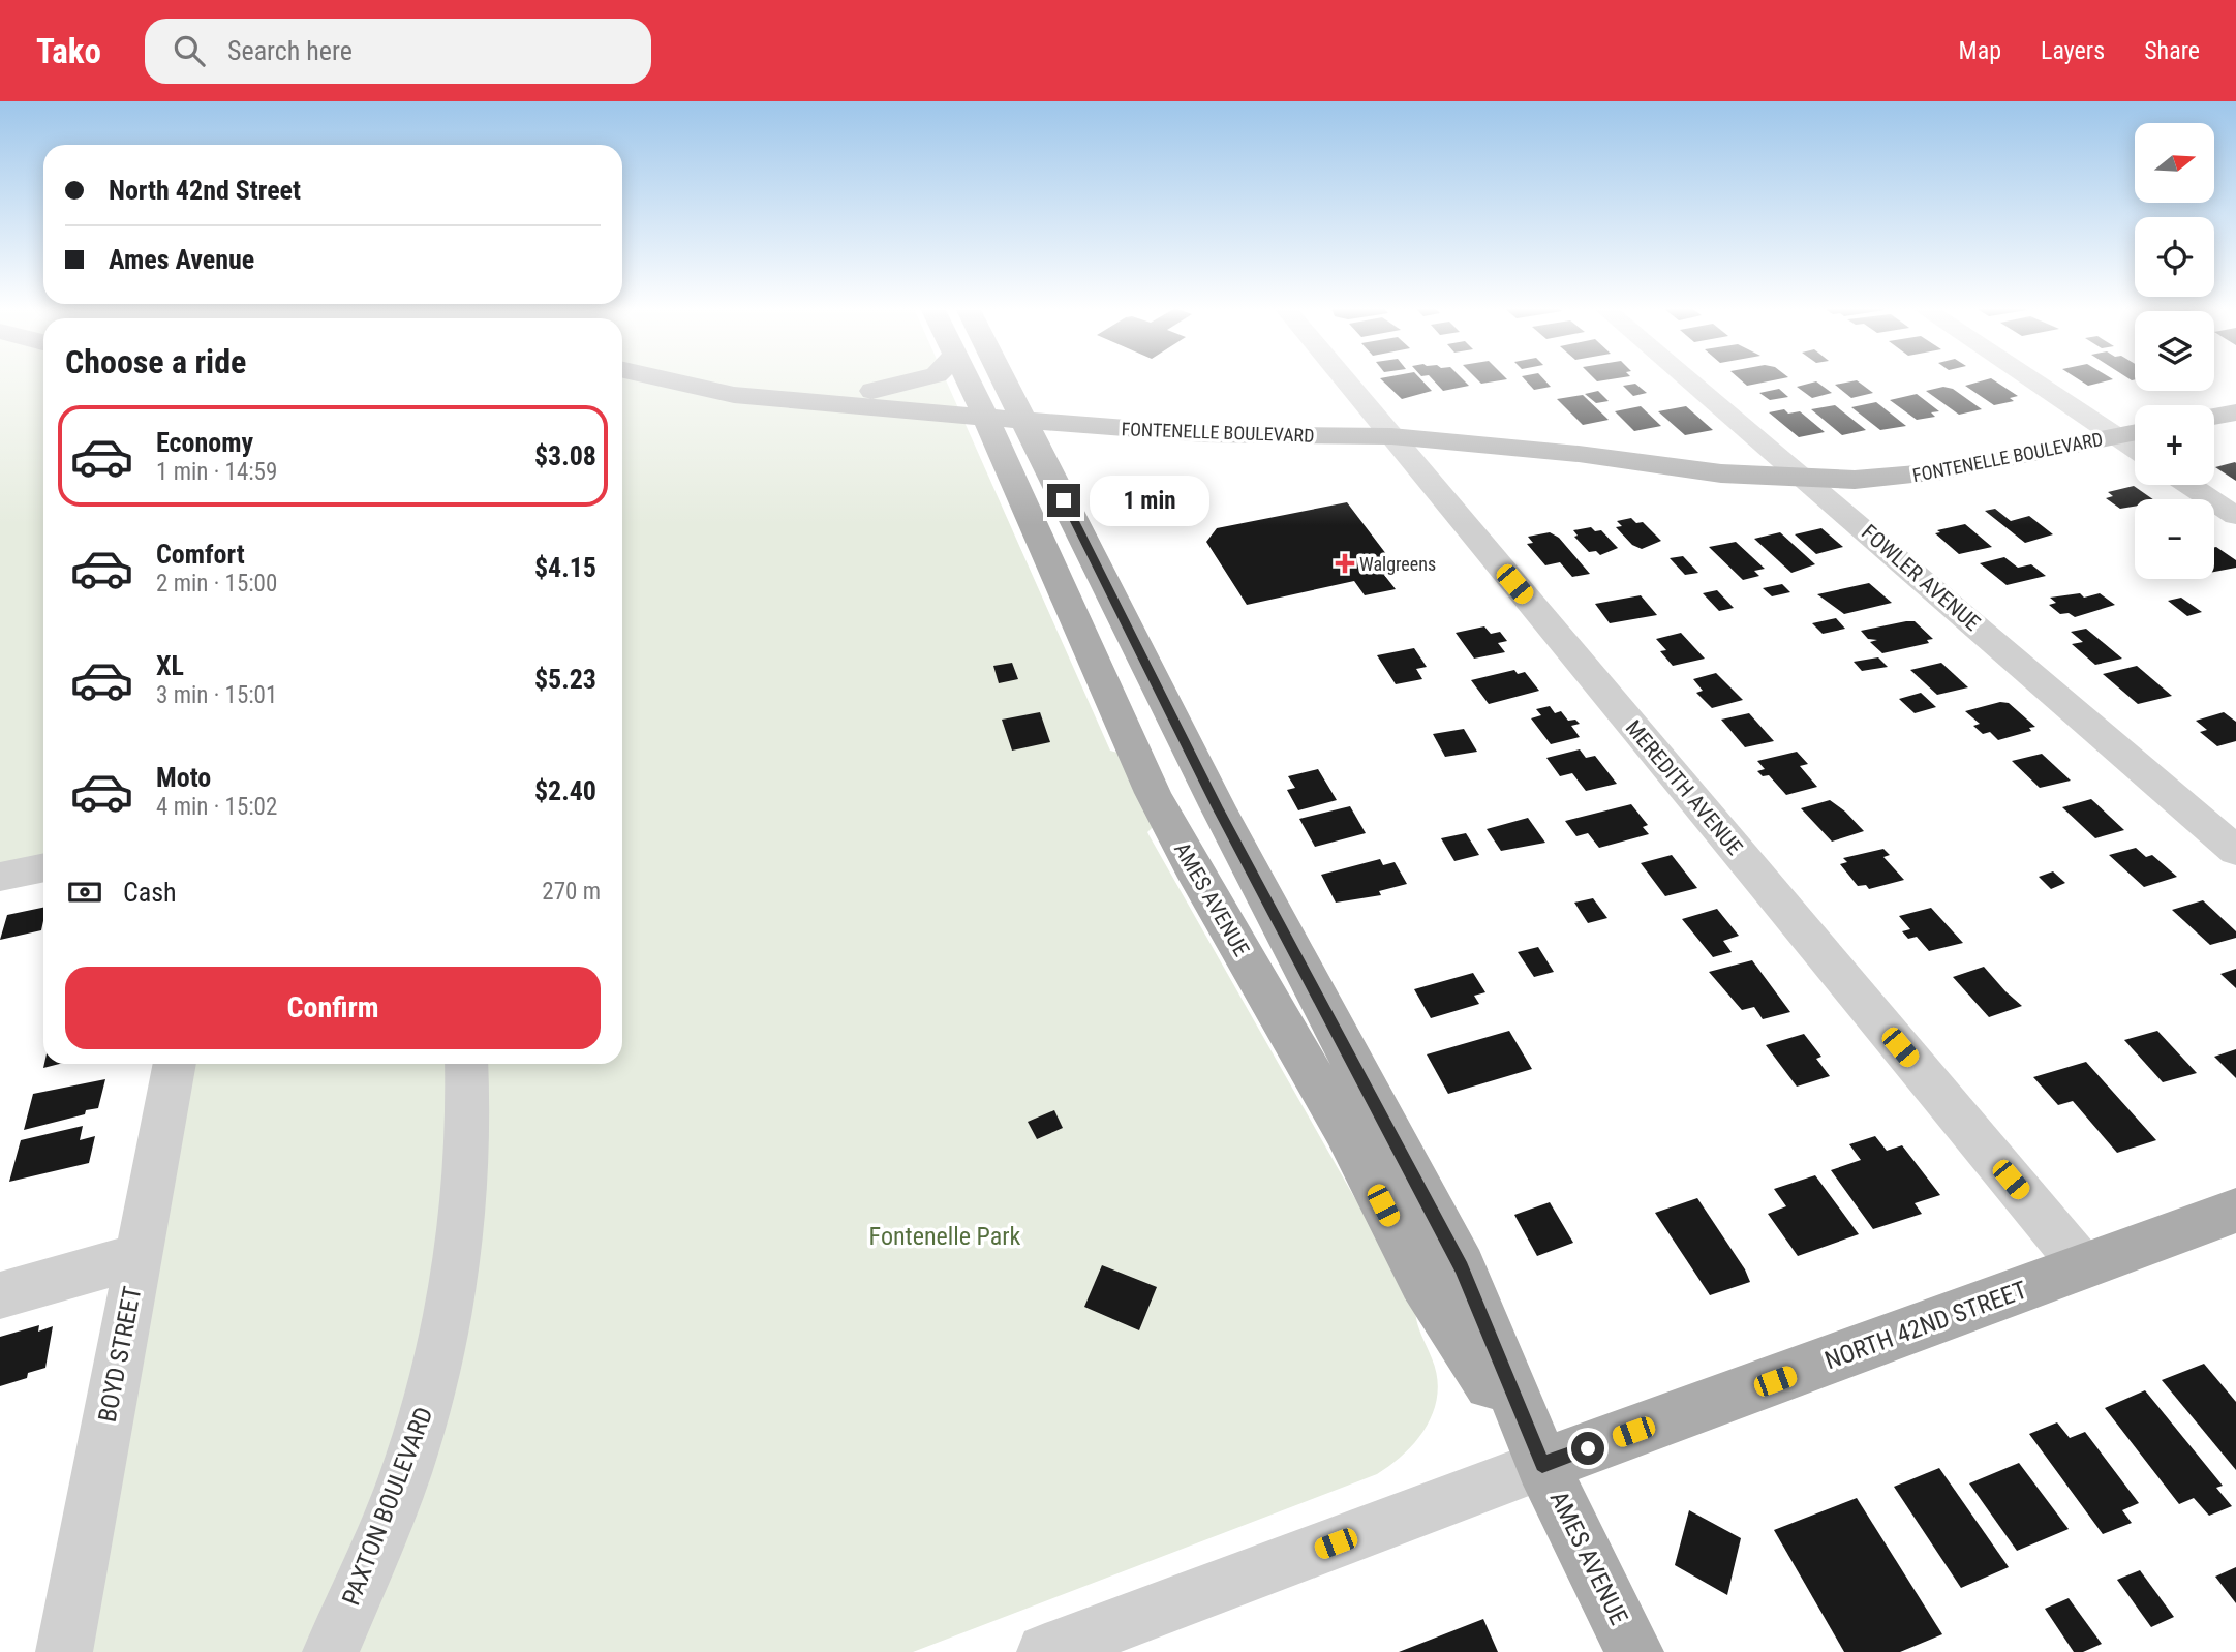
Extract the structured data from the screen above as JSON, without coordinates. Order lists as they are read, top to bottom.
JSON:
{
  "streets": {
    "main road": ["FONTENELLE BOULEVARD", "AMES AVENUE", "NORTH 42ND STREET"],
    "street": [
      "FOWLER AVENUE",
      "MEREDITH AVENUE",
      "BOYD STREET",
      "PAXTON BOULEVARD"
    ]
  },
  "crossings": [
    ["FONTENELLE BOULEVARD", "FOWLER AVENUE"],
    ["FONTENELLE BOULEVARD", "MEREDITH AVENUE"],
    ["FONTENELLE BOULEVARD", "AMES AVENUE"],
    ["MEREDITH AVENUE", "NORTH 42ND STREET"],
    ["AMES AVENUE", "NORTH 42ND STREET"]
  ],
  "parks": ["Fontenelle Park"],
  "places": {
    "health": ["Walgreens"]
  },
  "north": "right",
  "page": {
    "header": "Tako",
    "search": "Search here",
    "nav": ["Map", "Layers", "Share"],
    "map_buttons": ["+", "−"],
    "banner": ["North 42nd Street", "Ames Avenue"],
    "heading": "Choose a ride",
    "list": [
      {
        "name": "Economy",
        "note": "1 min · 14:59",
        "value": "$3.08"
      },
      {
        "name": "Comfort",
        "note": "2 min · 15:00",
        "value": "$4.15"
      },
      {
        "name": "XL",
        "note": "3 min · 15:01",
        "value": "$5.23"
      },
      {
        "name": "Moto",
        "note": "4 min · 15:02",
        "value": "$2.40"
      }
    ],
    "bubble": "1 min",
    "pay": ["Cash", "270 m"],
    "buttons": "Confirm"
  }
}
